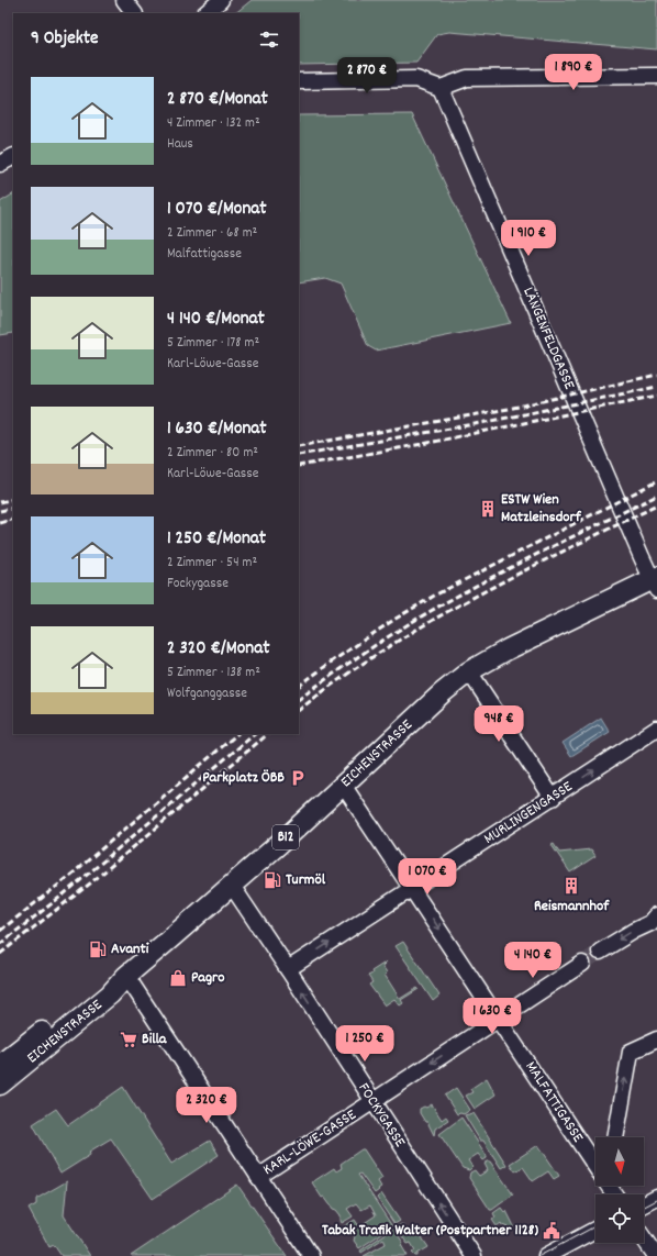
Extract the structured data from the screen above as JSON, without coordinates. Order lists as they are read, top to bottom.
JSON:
{
  "streets": {
    "main road": ["EICHENSTRASSE", "B12"],
    "street": [
      "LÄNGENFELDGASSE",
      "MURLINGENGASSE",
      "MALFATTIGASSE",
      "FOCKYGASSE",
      "KARL-LÖWE-GASSE"
    ]
  },
  "crossings": [
    ["LÄNGENFELDGASSE", "EICHENSTRASSE"],
    ["EICHENSTRASSE", "MALFATTIGASSE"],
    ["EICHENSTRASSE", "FOCKYGASSE"],
    ["MURLINGENGASSE", "MALFATTIGASSE"],
    ["MURLINGENGASSE", "FOCKYGASSE"],
    ["MALFATTIGASSE", "KARL-LÖWE-GASSE"],
    ["FOCKYGASSE", "KARL-LÖWE-GASSE"]
  ],
  "one_way": ["MURLINGENGASSE", "KARL-LÖWE-GASSE"],
  "places": {
    "building": ["ESTW Wien Matzleinsdorf", "Reismannhof"],
    "parking": ["Parkplatz ÖBB"],
    "fuel station": ["Turmöl", "Avanti"],
    "shop": ["Pagro"],
    "supermarket": ["Billa"],
    "public building": ["Tabak Trafik Walter (Postpartner 1128)"]
  },
  "north": "bottom",
  "page": {
    "heading": "9 Objekte",
    "price": [
      "1 890 €",
      "2 870 €",
      "1 910 €",
      "948 €",
      "1 070 €",
      "4 140 €",
      "1 630 €",
      "1 250 €",
      "2 320 €"
    ],
    "list": [
      {
        "name": "2 870 €/Monat",
        "note": "4 Zimmer · 132 m² · Haus"
      },
      {
        "name": "1 070 €/Monat",
        "note": "2 Zimmer · 68 m² · Malfattigasse"
      },
      {
        "name": "4 140 €/Monat",
        "note": "5 Zimmer · 178 m² · Karl-Löwe-Gasse"
      },
      {
        "name": "1 630 €/Monat",
        "note": "2 Zimmer · 80 m² · Karl-Löwe-Gasse"
      },
      {
        "name": "1 250 €/Monat",
        "note": "2 Zimmer · 54 m² · Fockygasse"
      },
      {
        "name": "2 320 €/Monat",
        "note": "5 Zimmer · 138 m² · Wolfganggasse"
      }
    ]
  }
}
